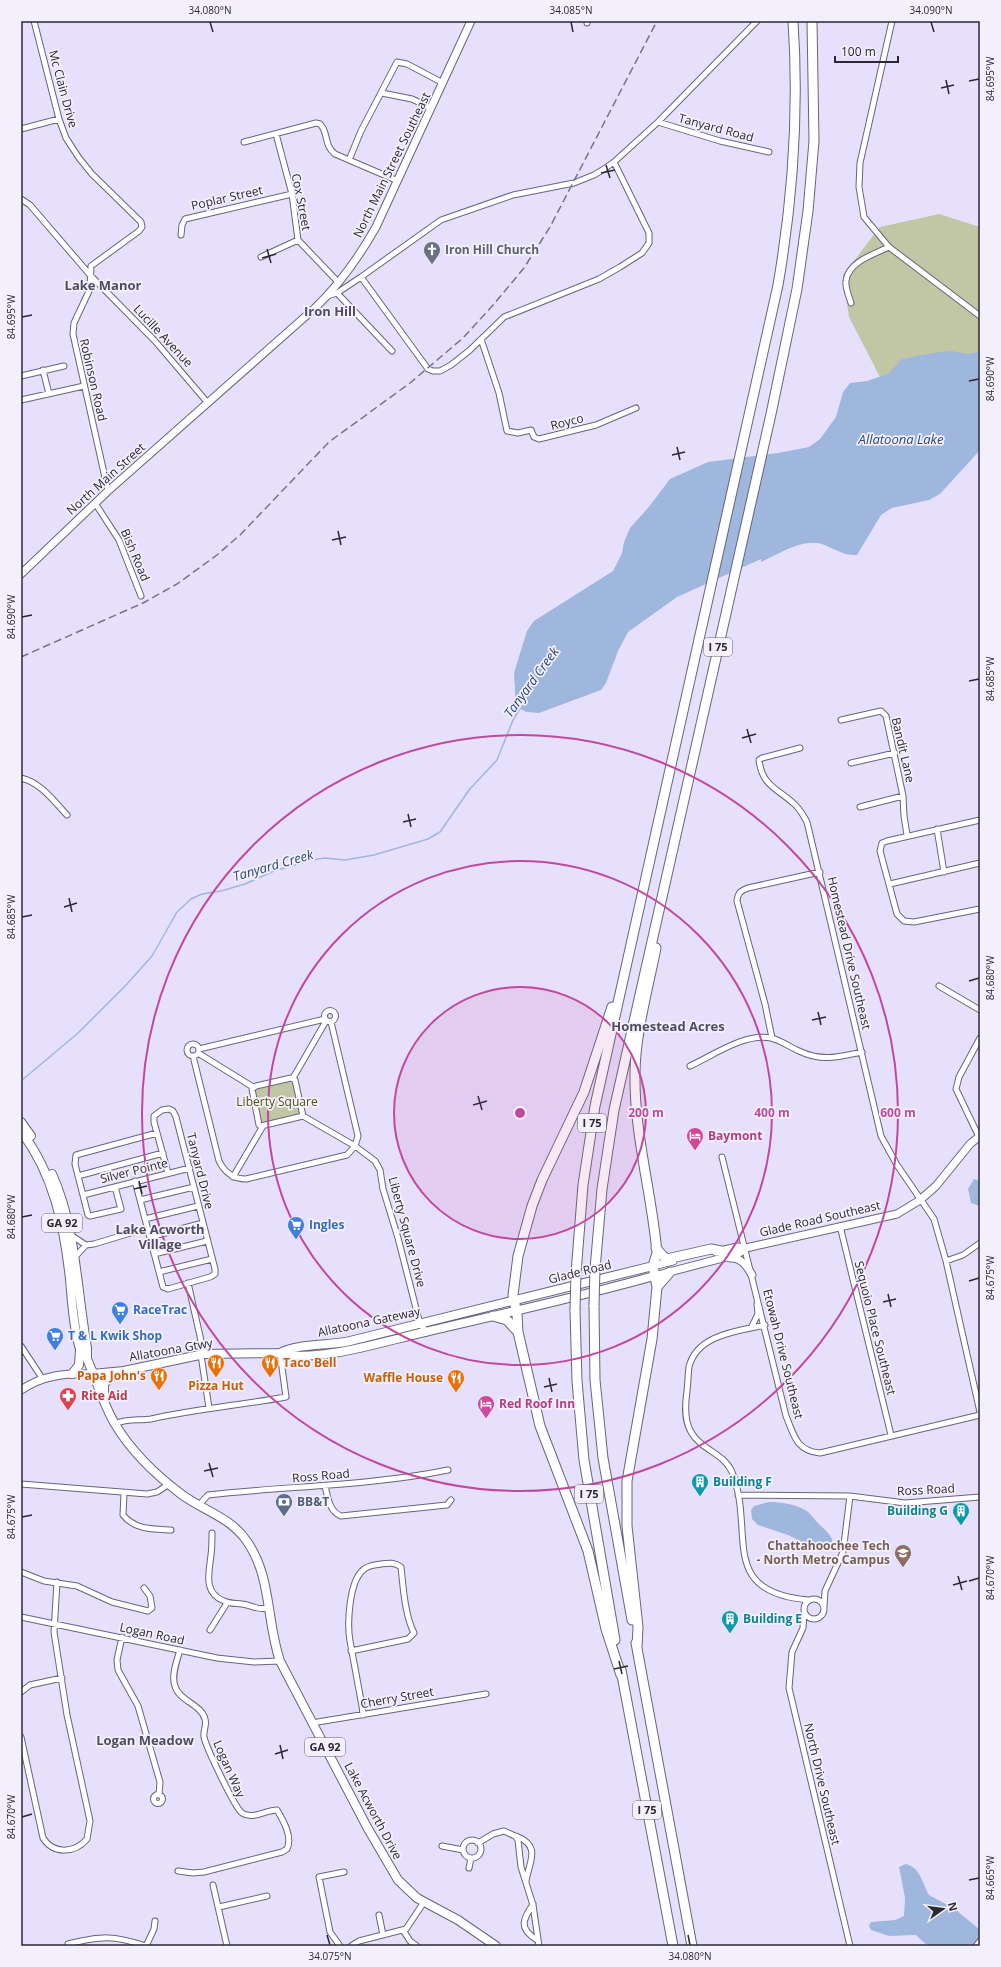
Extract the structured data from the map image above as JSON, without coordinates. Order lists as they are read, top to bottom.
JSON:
{
  "streets": {
    "highway": ["I 75"],
    "main road": [
      "Glade Road Southeast",
      "GA 92",
      "Glade Road",
      "Allatoona Gateway",
      "Allatoona Gtwy",
      "Lake Acworth Drive"
    ],
    "street": [
      "Mc Clain Drive",
      "Tanyard Road",
      "North Main Street Southeast",
      "Poplar Street",
      "Cox Street",
      "Lucille Avenue",
      "Robinson Road",
      "Royco",
      "North Main Street",
      "Bish Road",
      "Bandit Lane",
      "Homestead Drive Southeast",
      "Silver Pointe",
      "Tanyard Drive",
      "Liberty Square Drive",
      "Sequoio Place Southeast",
      "Etowah Drive Southeast",
      "Ross Road",
      "Logan Road",
      "Cherry Street",
      "Logan Way",
      "North Drive Southeast"
    ]
  },
  "crossings": [
    ["Mc Clain Drive", "Lucille Avenue"],
    ["Mc Clain Drive", "Robinson Road"],
    ["North Main Street Southeast", "Cox Street"],
    ["North Main Street Southeast", "Lucille Avenue"],
    ["North Main Street Southeast", "North Main Street"],
    ["Poplar Street", "Cox Street"],
    ["Lucille Avenue", "Robinson Road"],
    ["Lucille Avenue", "North Main Street"],
    ["Robinson Road", "North Main Street"],
    ["North Main Street", "Bish Road"],
    ["Homestead Drive Southeast", "Glade Road Southeast"],
    ["Silver Pointe", "Tanyard Drive"],
    ["Glade Road Southeast", "Glade Road"],
    ["Glade Road Southeast", "Sequoio Place Southeast"],
    ["Glade Road Southeast", "Etowah Drive Southeast"],
    ["Liberty Square Drive", "Allatoona Gateway"],
    ["Glade Road", "Allatoona Gateway"],
    ["Allatoona Gateway", "Allatoona Gtwy"],
    ["Sequoio Place Southeast", "Etowah Drive Southeast"],
    ["Allatoona Gtwy", "Lake Acworth Drive"],
    ["Ross Road", "Lake Acworth Drive"],
    ["Logan Road", "Logan Way"],
    ["Logan Road", "Lake Acworth Drive"],
    ["Cherry Street", "Lake Acworth Drive"]
  ],
  "districts": [
    "Lake Manor",
    "Iron Hill",
    "Homestead Acres",
    "Lake Acworth Village",
    "Logan Meadow"
  ],
  "water": ["Allatoona Lake", "Tanyard Creek"],
  "parks": ["Liberty Square"],
  "places": {
    "church": ["Iron Hill Church"],
    "hotel": ["Baymont", "Red Roof Inn"],
    "supermarket": ["Ingles", "RaceTrac", "T & L Kwik Shop"],
    "restaurant": [
      "Pizza Hut",
      "Taco Bell",
      "Papa John's",
      "Waffle House"
    ],
    "pharmacy": ["Rite Aid"],
    "building": ["Building F", "Building G", "Building E"],
    "bank": ["BB&T"],
    "school or university": ["Chattahoochee Tech - North Metro Campus"]
  },
  "scale_bar": "100 m",
  "north": "right",
  "coordinates": [
    "34.080°N",
    "34.085°N",
    "34.090°N",
    "84.695°W",
    "84.690°W",
    "84.685°W",
    "84.680°W",
    "84.675°W",
    "84.670°W",
    "84.665°W",
    "34.075°N"
  ],
  "rings": ["200 m", "400 m", "600 m"]
}
